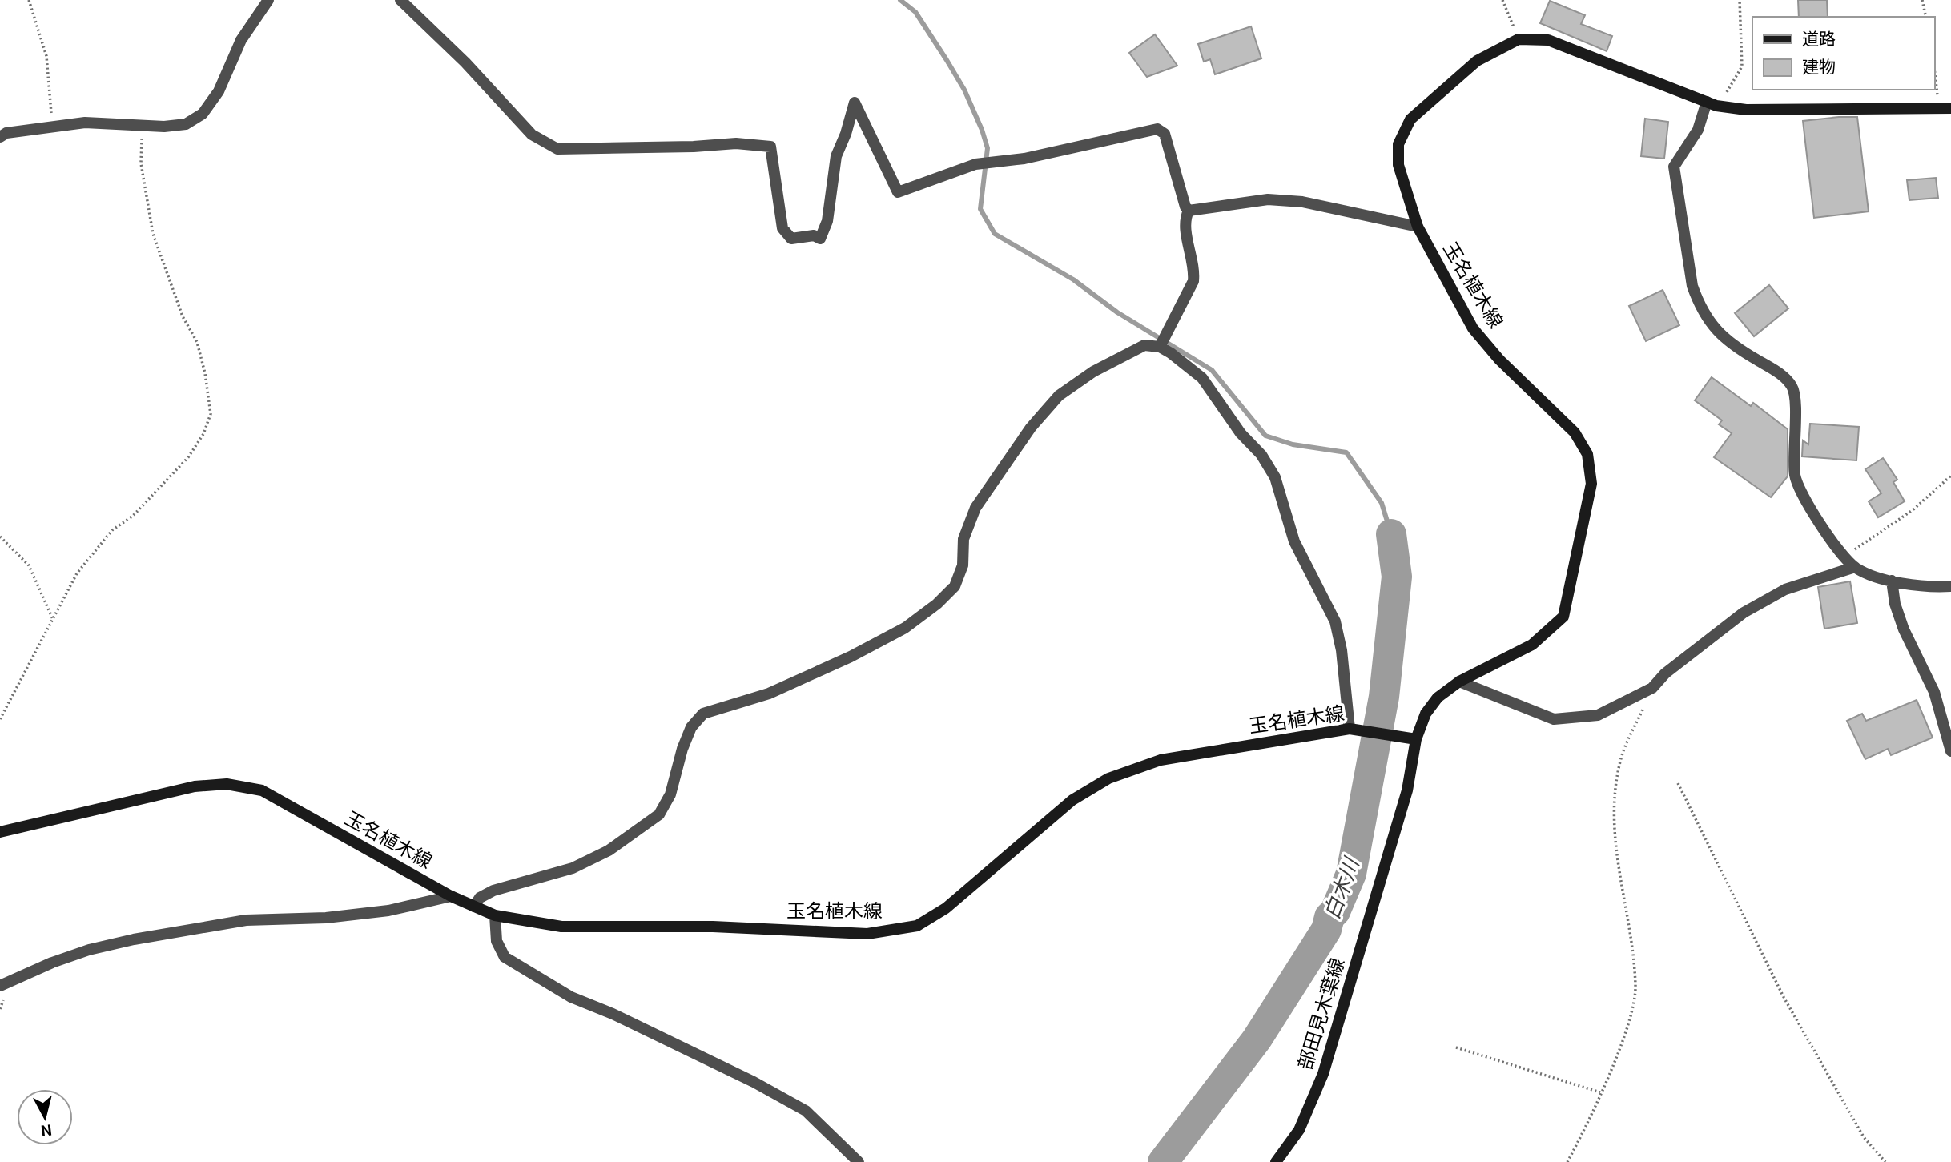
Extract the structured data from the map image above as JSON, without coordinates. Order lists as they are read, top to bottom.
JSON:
{
  "streets": {
    "main road": ["玉名植木線", "部田見木葉線"]
  },
  "crossings": [
    ["玉名植木線", "部田見木葉線"]
  ],
  "water": ["白木川"],
  "legend": ["道路", "建物"],
  "north": "bottom"
}
